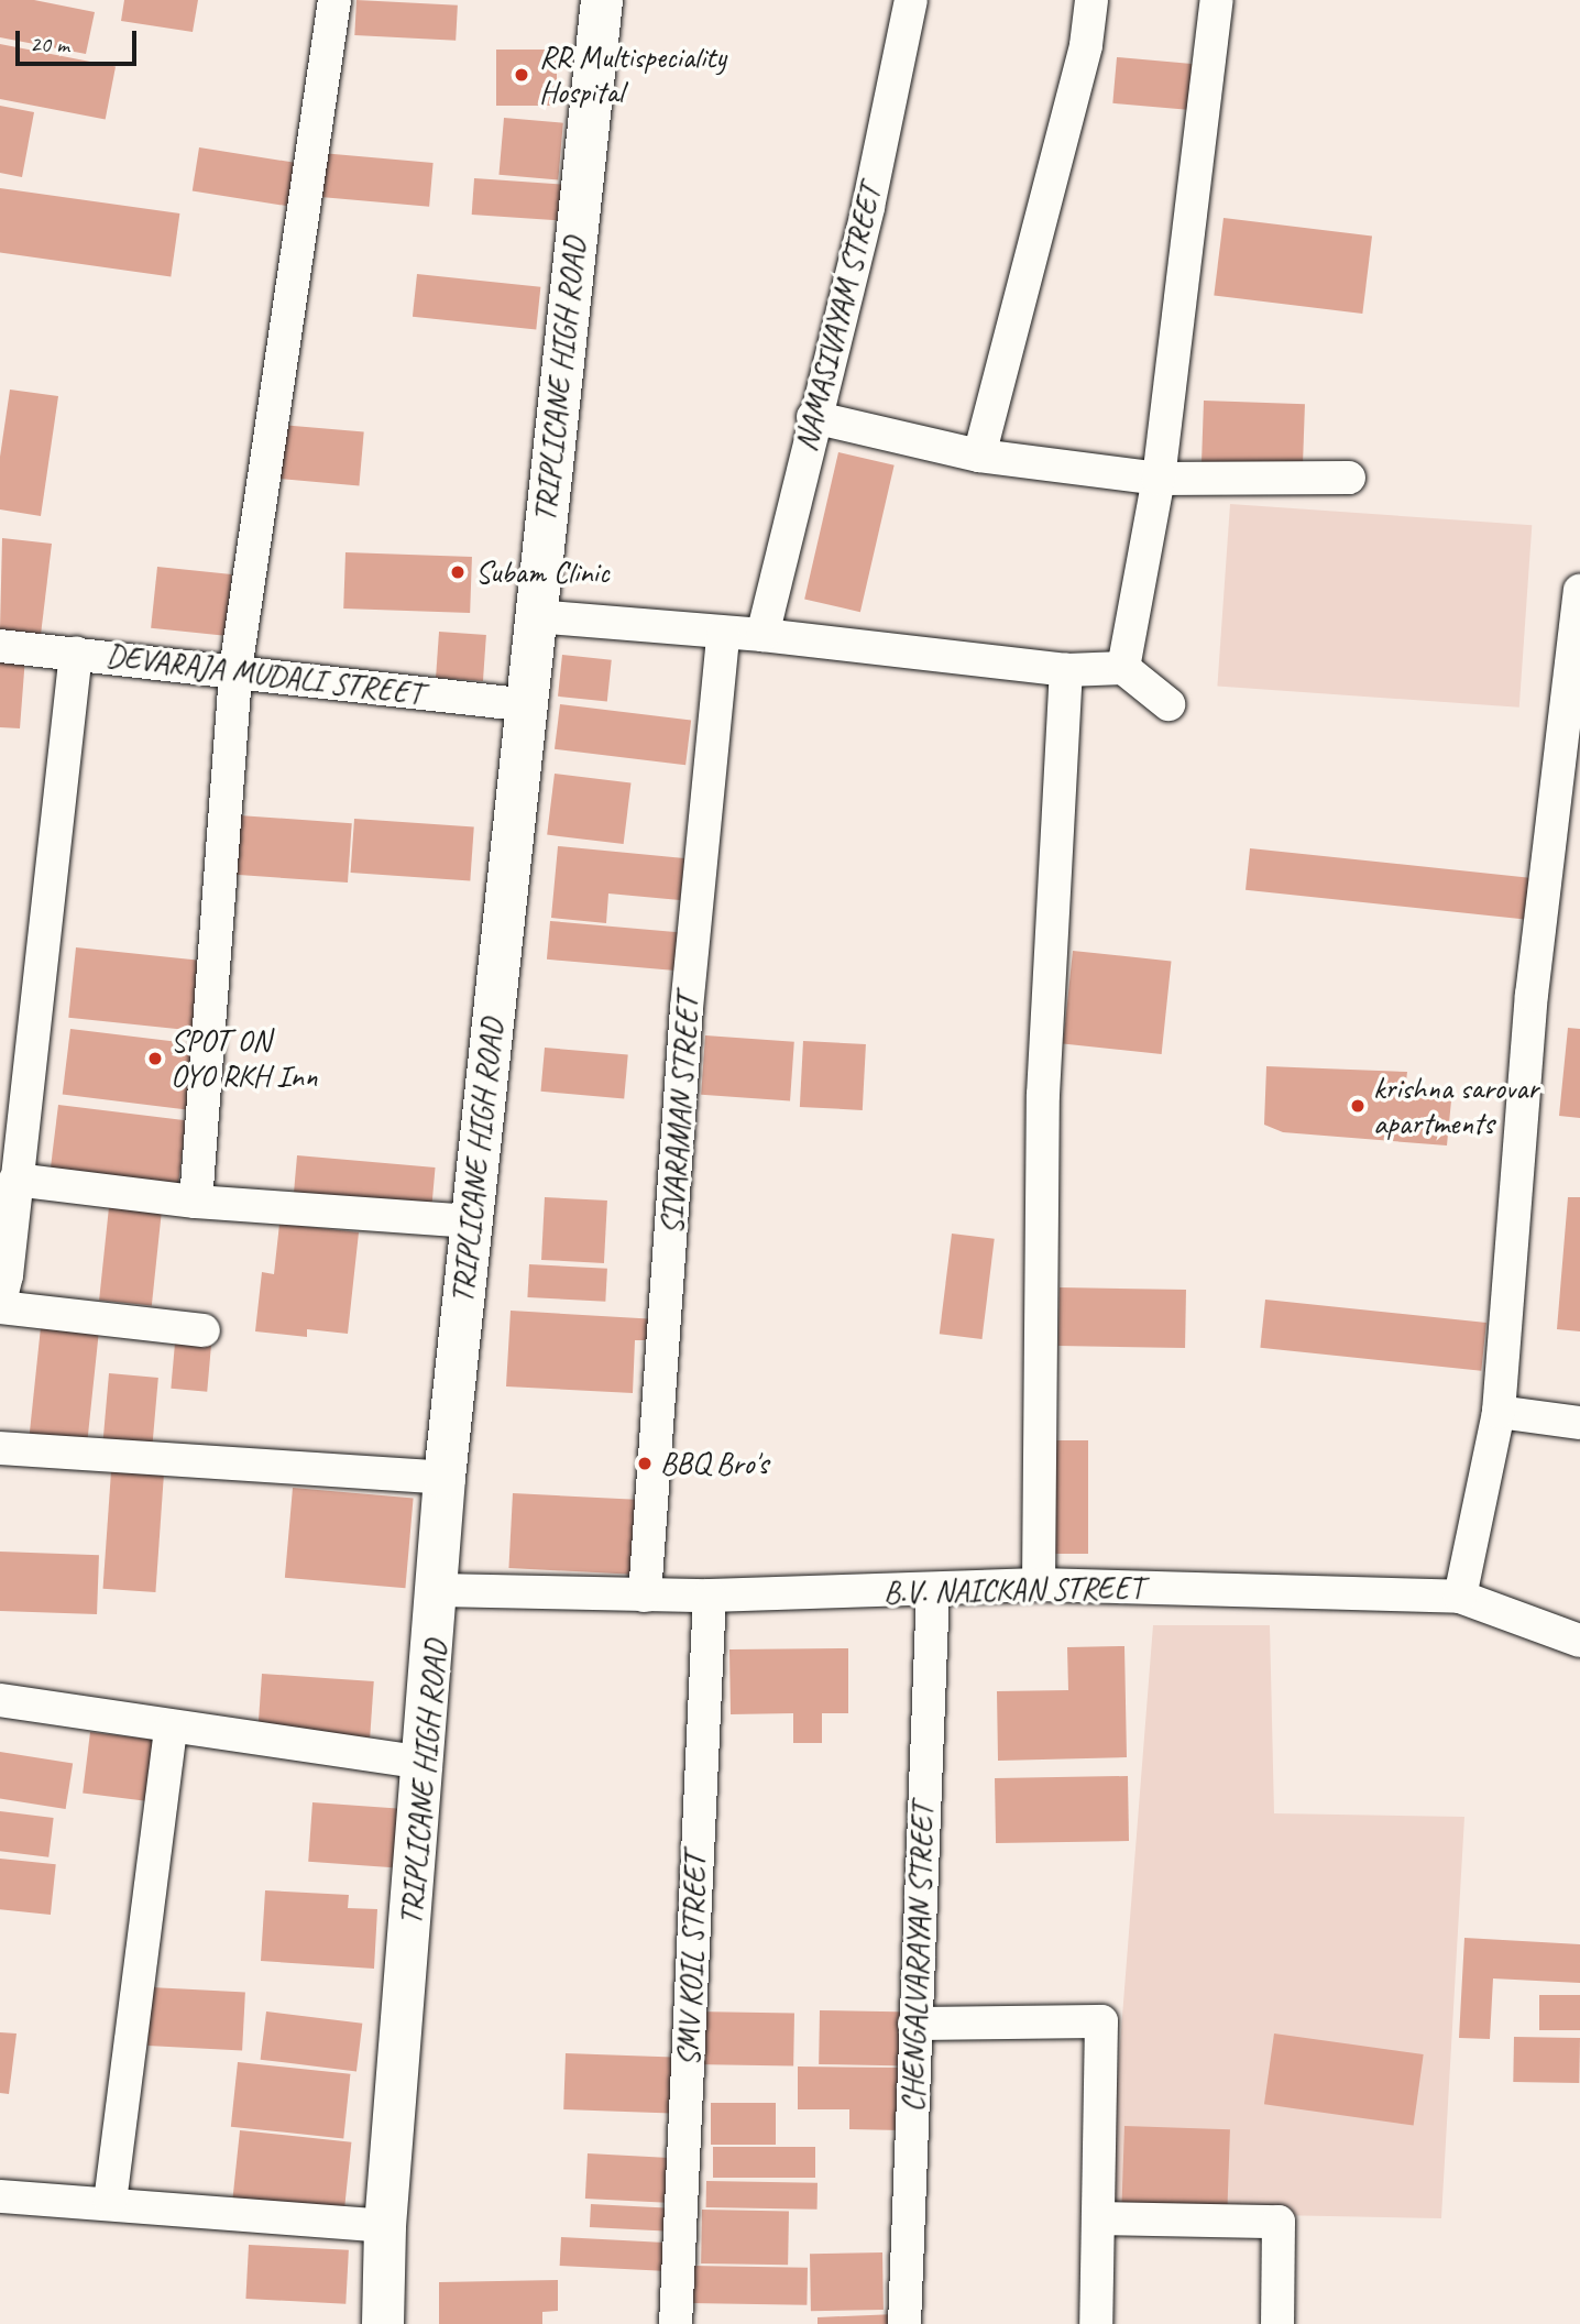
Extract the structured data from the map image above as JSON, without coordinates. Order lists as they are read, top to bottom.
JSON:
{
  "streets": {
    "main road": ["TRIPLICANE HIGH ROAD"],
    "street": [
      "NAMASIVAYAM STREET",
      "DEVARAJA MUDALI STREET",
      "SIVARAMAN STREET",
      "B.V. NAICKAN STREET",
      "CHENGALVARAYAN STREET",
      "SMV KOIL STREET"
    ]
  },
  "crossings": [
    ["TRIPLICANE HIGH ROAD", "DEVARAJA MUDALI STREET"],
    ["TRIPLICANE HIGH ROAD", "B.V. NAICKAN STREET"],
    ["SIVARAMAN STREET", "B.V. NAICKAN STREET"],
    ["B.V. NAICKAN STREET", "CHENGALVARAYAN STREET"],
    ["B.V. NAICKAN STREET", "SMV KOIL STREET"]
  ],
  "places": [
    "RR Multispeciality Hospital",
    "Subam Clinic",
    "SPOT ON OYO RKH Inn",
    "krishna sarovar apartments",
    "BBQ Bro's"
  ],
  "scale_bar": "20 m"
}
